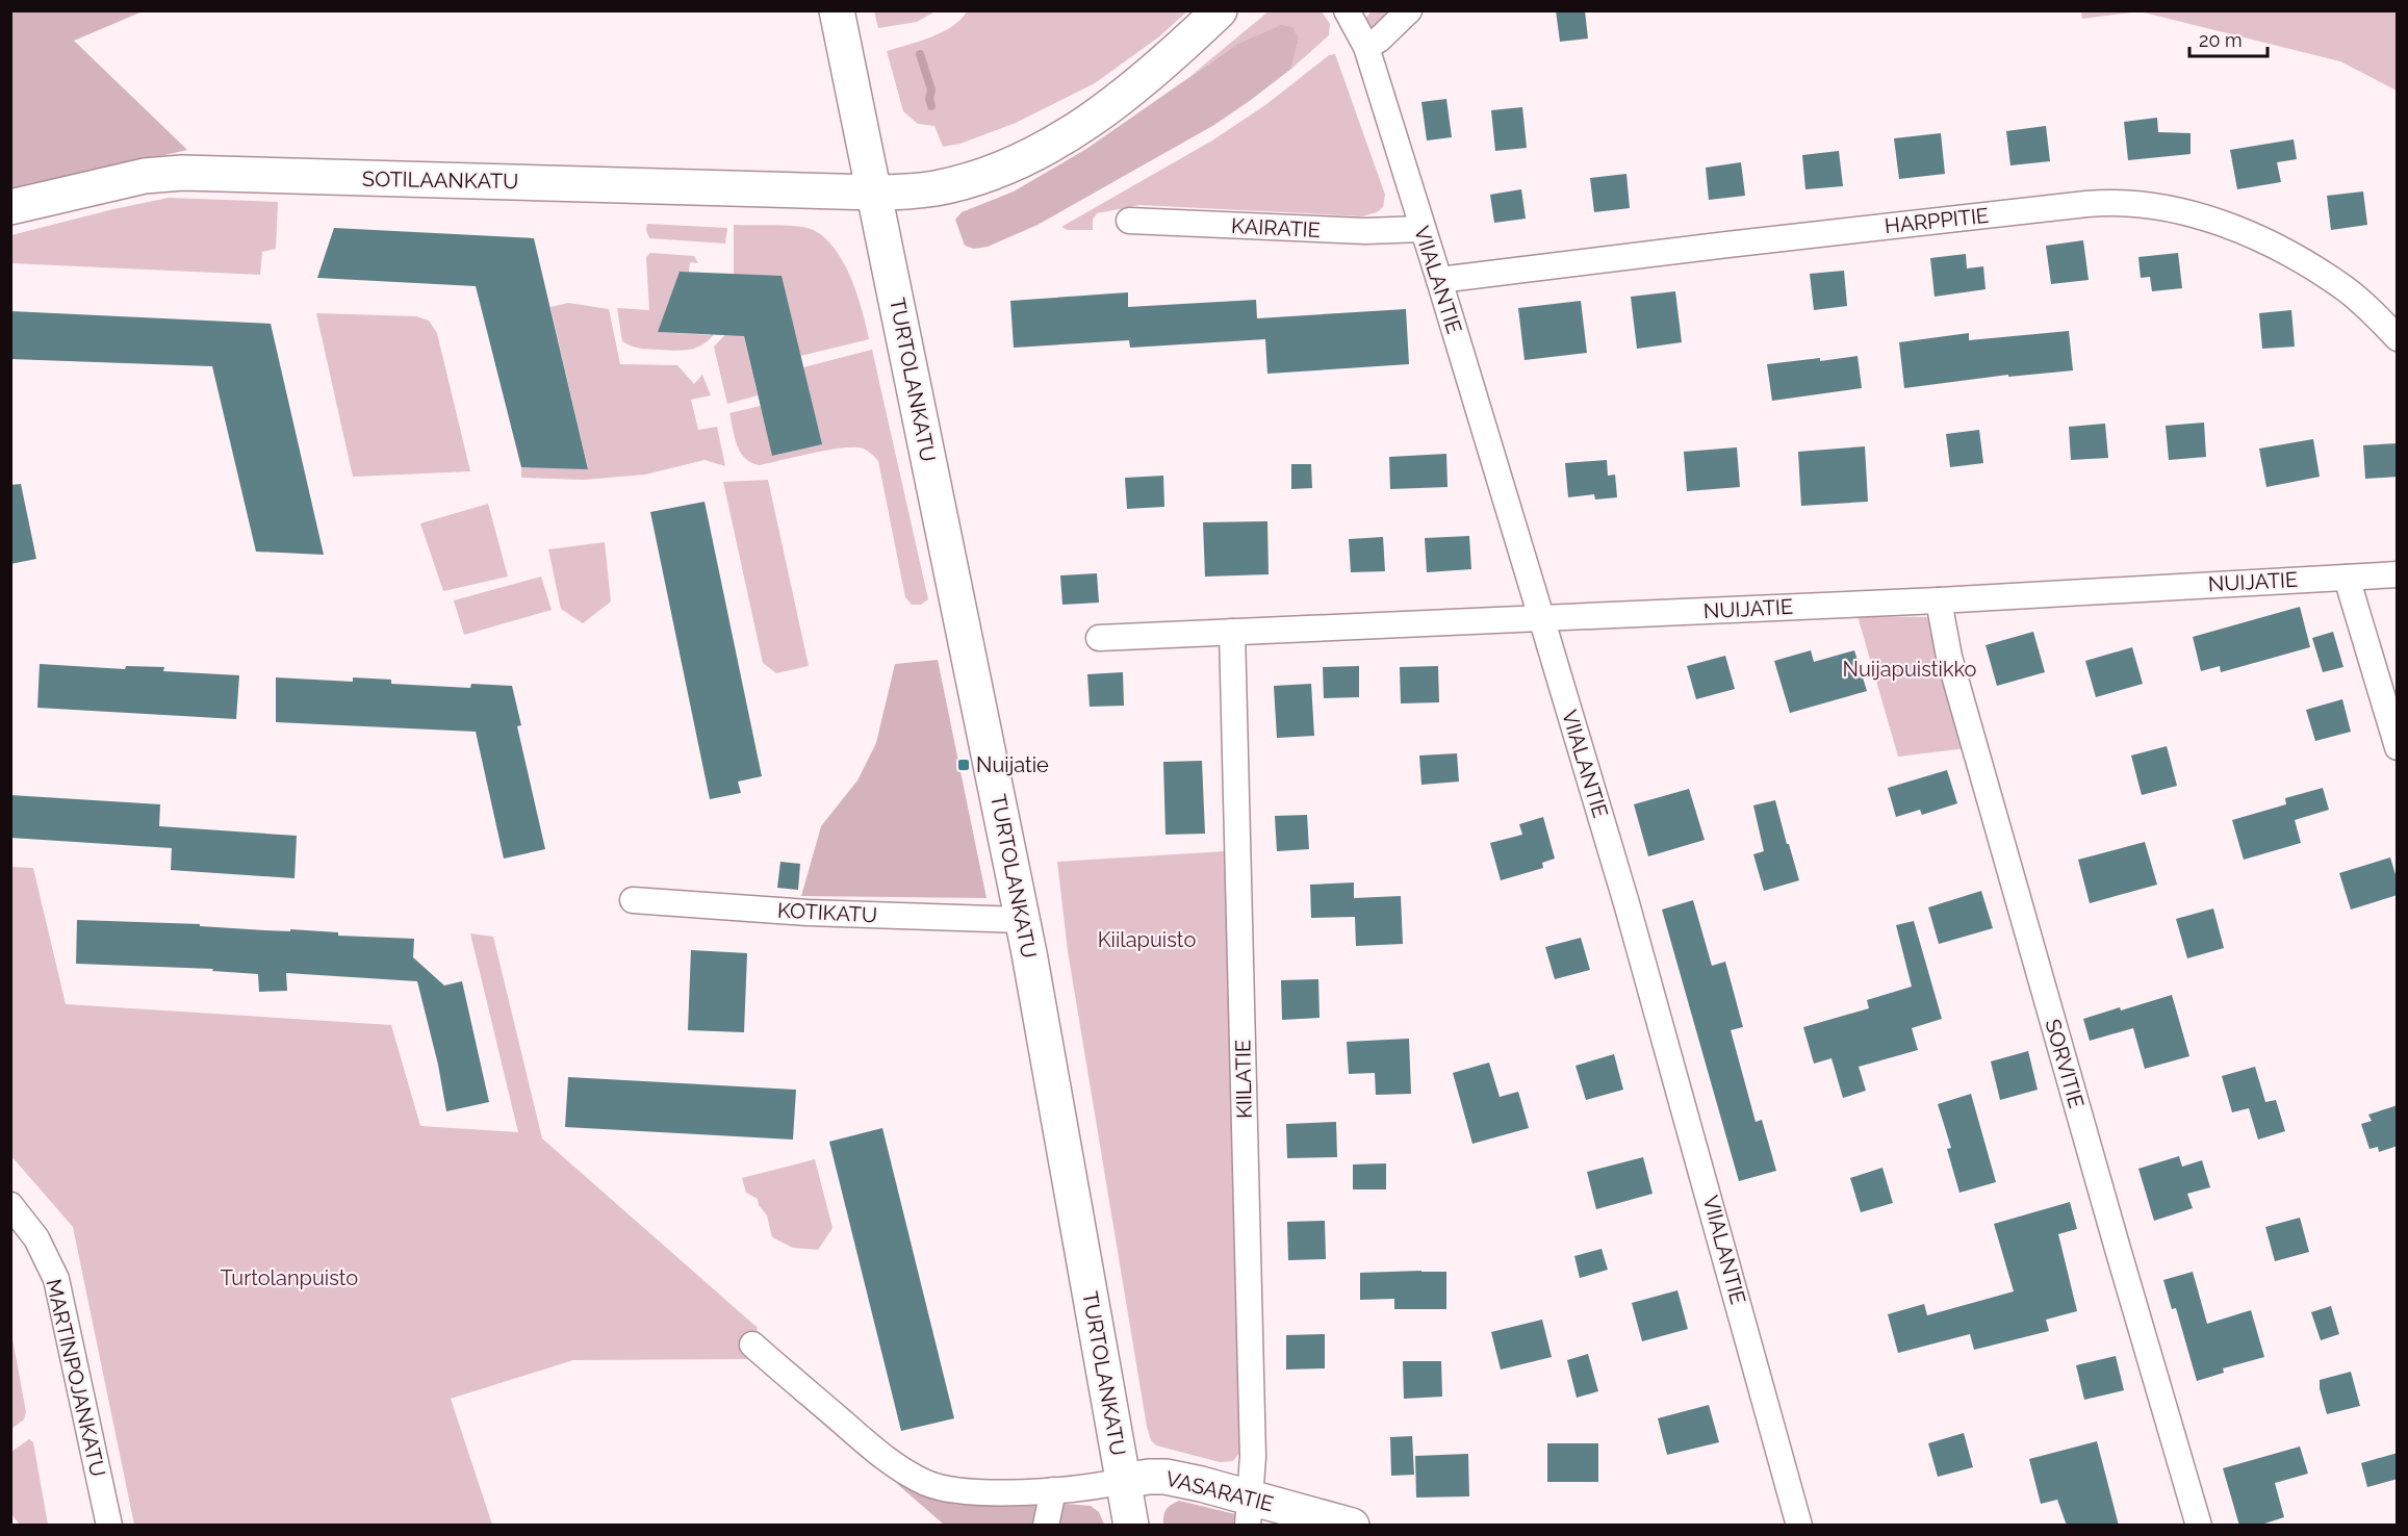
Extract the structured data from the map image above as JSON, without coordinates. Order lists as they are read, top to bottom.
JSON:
{
  "streets": {
    "main road": ["SOTILAANKATU", "TURTOLANKATU", "VASARATIE"],
    "street": [
      "HARPPITIE",
      "KAIRATIE",
      "VIIALANTIE",
      "NUIJATIE",
      "KOTIKATU",
      "SORVITIE",
      "KIILATIE",
      "MARTINPOJANKATU"
    ]
  },
  "crossings": [
    ["SOTILAANKATU", "TURTOLANKATU"],
    ["HARPPITIE", "VIIALANTIE"],
    ["KAIRATIE", "VIIALANTIE"],
    ["VIIALANTIE", "NUIJATIE"],
    ["TURTOLANKATU", "KOTIKATU"],
    ["TURTOLANKATU", "VASARATIE"],
    ["NUIJATIE", "SORVITIE"],
    ["NUIJATIE", "KIILATIE"],
    ["KIILATIE", "VASARATIE"]
  ],
  "parks": ["Nuijapuistikko", "Kiilapuisto", "Turtolanpuisto"],
  "places": {
    "transit": ["Nuijatie"]
  },
  "scale_bar": "20 m"
}
